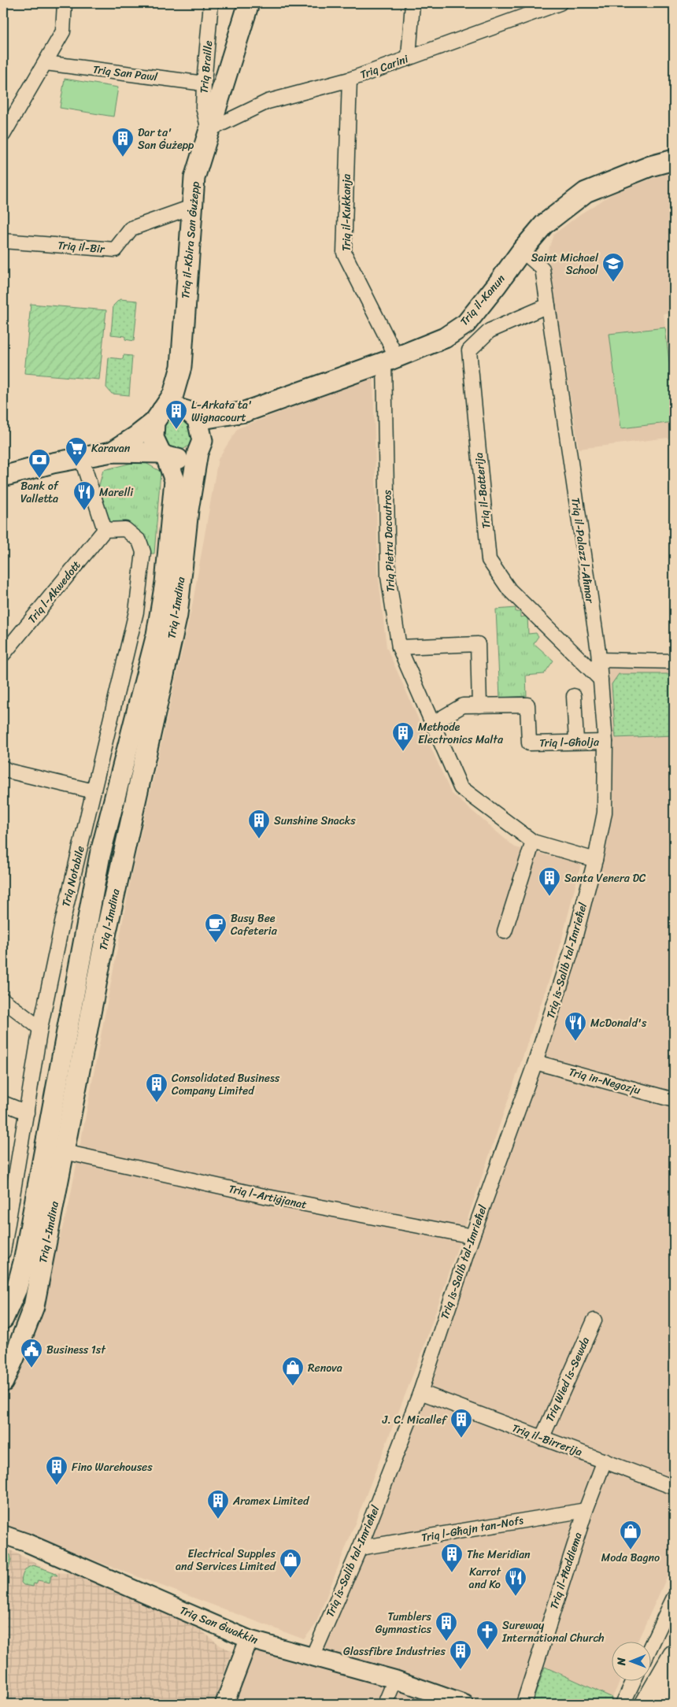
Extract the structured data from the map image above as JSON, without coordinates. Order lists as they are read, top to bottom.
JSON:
{
  "streets": {
    "main road": ["Triq il-Kbira San Ġużepp", "Triq il-Kanun", "Triq l-Imdina"],
    "street": [
      "Triq Braille",
      "Triq Carini",
      "Triq San Pawl",
      "Triq il-Kukkanja",
      "Triq il-Bir",
      "Triq il-Batterija",
      "Triq Pietru Dacoutros",
      "Triq il-Palazz l-Aħmar",
      "Triq l-Akwedott",
      "Triq l-Għolja",
      "Triq Notabile",
      "Triq is-Salib tal-Imrieħel",
      "Triq in-Negozju",
      "Triq l-Artiġjanat",
      "Triq Wied is-Sewda",
      "Triq il-Birrerija",
      "Triq l-Għajn tan-Nofs",
      "Triq il-Ħaddiema",
      "Triq San Ġwakkin"
    ]
  },
  "crossings": [
    ["Triq Braille", "Triq Carini"],
    ["Triq Braille", "Triq San Pawl"],
    ["Triq Braille", "Triq il-Kbira San Ġużepp"],
    ["Triq Carini", "Triq il-Kukkanja"],
    ["Triq Carini", "Triq il-Kbira San Ġużepp"],
    ["Triq il-Kukkanja", "Triq il-Kanun"],
    ["Triq il-Kukkanja", "Triq Pietru Dacoutros"],
    ["Triq il-Kbira San Ġużepp", "Triq il-Bir"],
    ["Triq il-Kbira San Ġużepp", "Triq il-Kanun"],
    ["Triq il-Kbira San Ġużepp", "Triq l-Imdina"],
    ["Triq il-Kanun", "Triq Pietru Dacoutros"],
    ["Triq il-Kanun", "Triq il-Palazz l-Aħmar"],
    ["Triq il-Kanun", "Triq l-Imdina"],
    ["Triq il-Batterija", "Triq il-Palazz l-Aħmar"],
    ["Triq Pietru Dacoutros", "Triq il-Palazz l-Aħmar"],
    ["Triq Pietru Dacoutros", "Triq l-Għolja"],
    ["Triq Pietru Dacoutros", "Triq is-Salib tal-Imrieħel"],
    ["Triq il-Palazz l-Aħmar", "Triq l-Għolja"],
    ["Triq il-Palazz l-Aħmar", "Triq is-Salib tal-Imrieħel"],
    ["Triq l-Akwedott", "Triq Notabile"],
    ["Triq l-Imdina", "Triq l-Artiġjanat"],
    ["Triq is-Salib tal-Imrieħel", "Triq in-Negozju"],
    ["Triq is-Salib tal-Imrieħel", "Triq l-Artiġjanat"],
    ["Triq is-Salib tal-Imrieħel", "Triq il-Birrerija"],
    ["Triq is-Salib tal-Imrieħel", "Triq l-Għajn tan-Nofs"],
    ["Triq is-Salib tal-Imrieħel", "Triq San Ġwakkin"],
    ["Triq Wied is-Sewda", "Triq il-Birrerija"],
    ["Triq il-Birrerija", "Triq il-Ħaddiema"],
    ["Triq l-Għajn tan-Nofs", "Triq il-Ħaddiema"]
  ],
  "places": {
    "building": [
      "Dar ta' San Ġużepp",
      "L-Arkata ta' Wignacourt",
      "Methode Electronics Malta",
      "Sunshine Snacks",
      "Santa Venera DC",
      "Consolidated Business Company Limited",
      "J. C. Micallef",
      "Fino Warehouses",
      "Aramex Limited",
      "The Meridian",
      "Tumblers Gymnastics",
      "Glassfibre Industries"
    ],
    "school or university": ["Saint Michael School"],
    "supermarket": ["Karavan"],
    "bank": ["Bank of Valletta"],
    "restaurant": ["Marelli", "McDonald's", "Karrot and Ko"],
    "cafe": ["Busy Bee Cafeteria"],
    "public building": ["Business 1st"],
    "shop": ["Renova", "Moda Bagno", "Electrical Supples and Services Limited"],
    "church": ["Sureway International Church"]
  },
  "north": "left"
}
